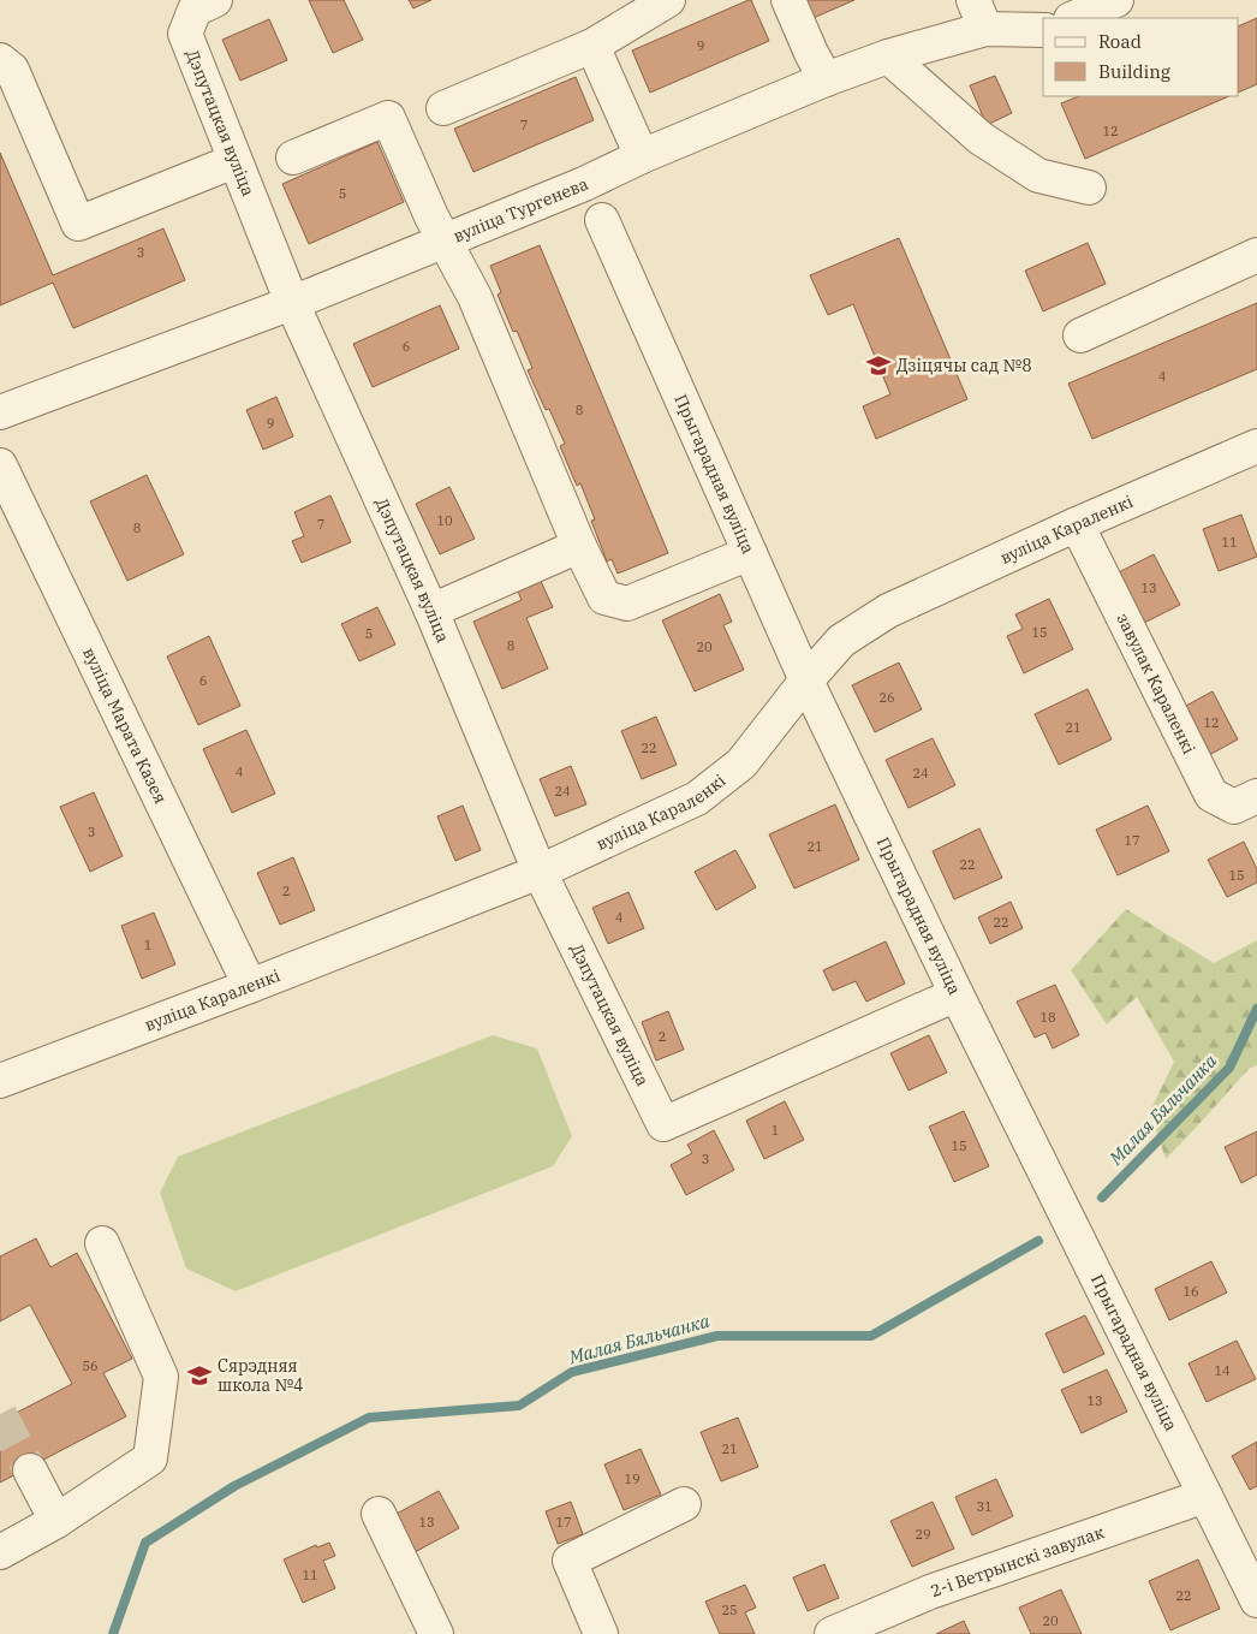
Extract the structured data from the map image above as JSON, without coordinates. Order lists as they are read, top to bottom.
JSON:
{
  "streets": {
    "street": [
      "Дэпутацкая вуліца",
      "вуліца Тургенева",
      "Прыгарадная вуліца",
      "вуліца Караленкі",
      "завулак Караленкі",
      "вуліца Марата Казея",
      "2-і Ветрынскі завулак"
    ]
  },
  "crossings": [
    ["Дэпутацкая вуліца", "вуліца Тургенева"],
    ["Дэпутацкая вуліца", "Прыгарадная вуліца"],
    ["Дэпутацкая вуліца", "вуліца Караленкі"],
    ["Прыгарадная вуліца", "вуліца Караленкі"],
    ["Прыгарадная вуліца", "2-і Ветрынскі завулак"],
    ["вуліца Караленкі", "завулак Караленкі"],
    ["вуліца Караленкі", "вуліца Марата Казея"]
  ],
  "water": ["Малая Бяльчанка"],
  "places": {
    "school or university": ["Дзіцячы сад №8", "Сярэдняя школа №4"]
  },
  "house_numbers": [
    "9",
    "7",
    "12",
    "5",
    "3",
    "6",
    "4",
    "8",
    "9",
    "10",
    "7",
    "8",
    "11",
    "13",
    "15",
    "5",
    "8",
    "20",
    "6",
    "26",
    "12",
    "21",
    "22",
    "4",
    "24",
    "24",
    "3",
    "17",
    "21",
    "22",
    "15",
    "2",
    "4",
    "22",
    "1",
    "18",
    "2",
    "1",
    "15",
    "3",
    "16",
    "56",
    "14",
    "13",
    "21",
    "19",
    "31",
    "13",
    "17",
    "29",
    "11",
    "22",
    "25",
    "20"
  ],
  "legend": ["Road", "Building"]
}
